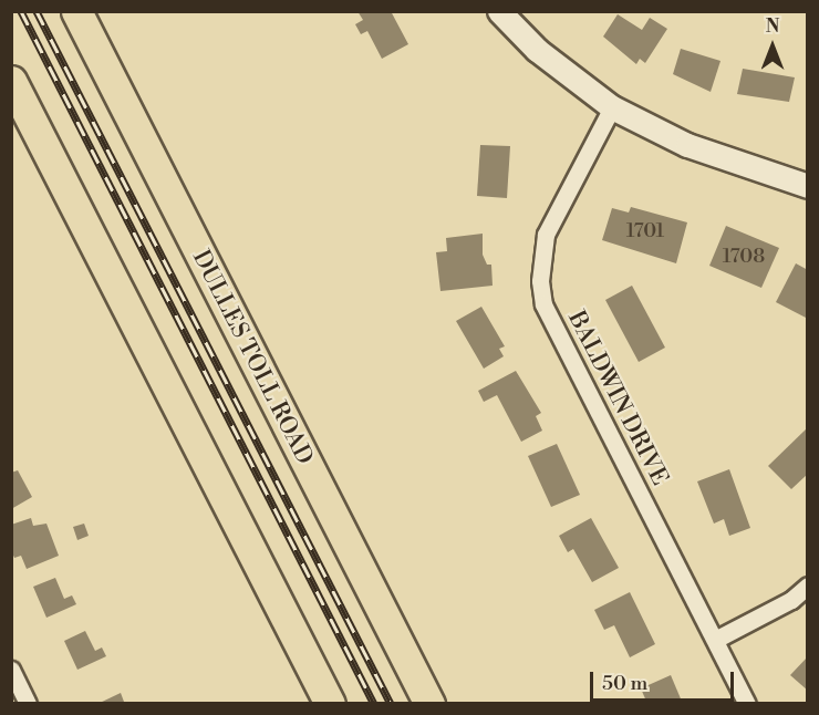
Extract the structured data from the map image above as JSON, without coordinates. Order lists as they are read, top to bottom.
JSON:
{
  "streets": {
    "highway": ["DULLES TOLL ROAD"],
    "street": ["BALDWIN DRIVE"]
  },
  "house_numbers": ["1701", "1708"],
  "scale_bar": "50 m",
  "north": "top"
}
